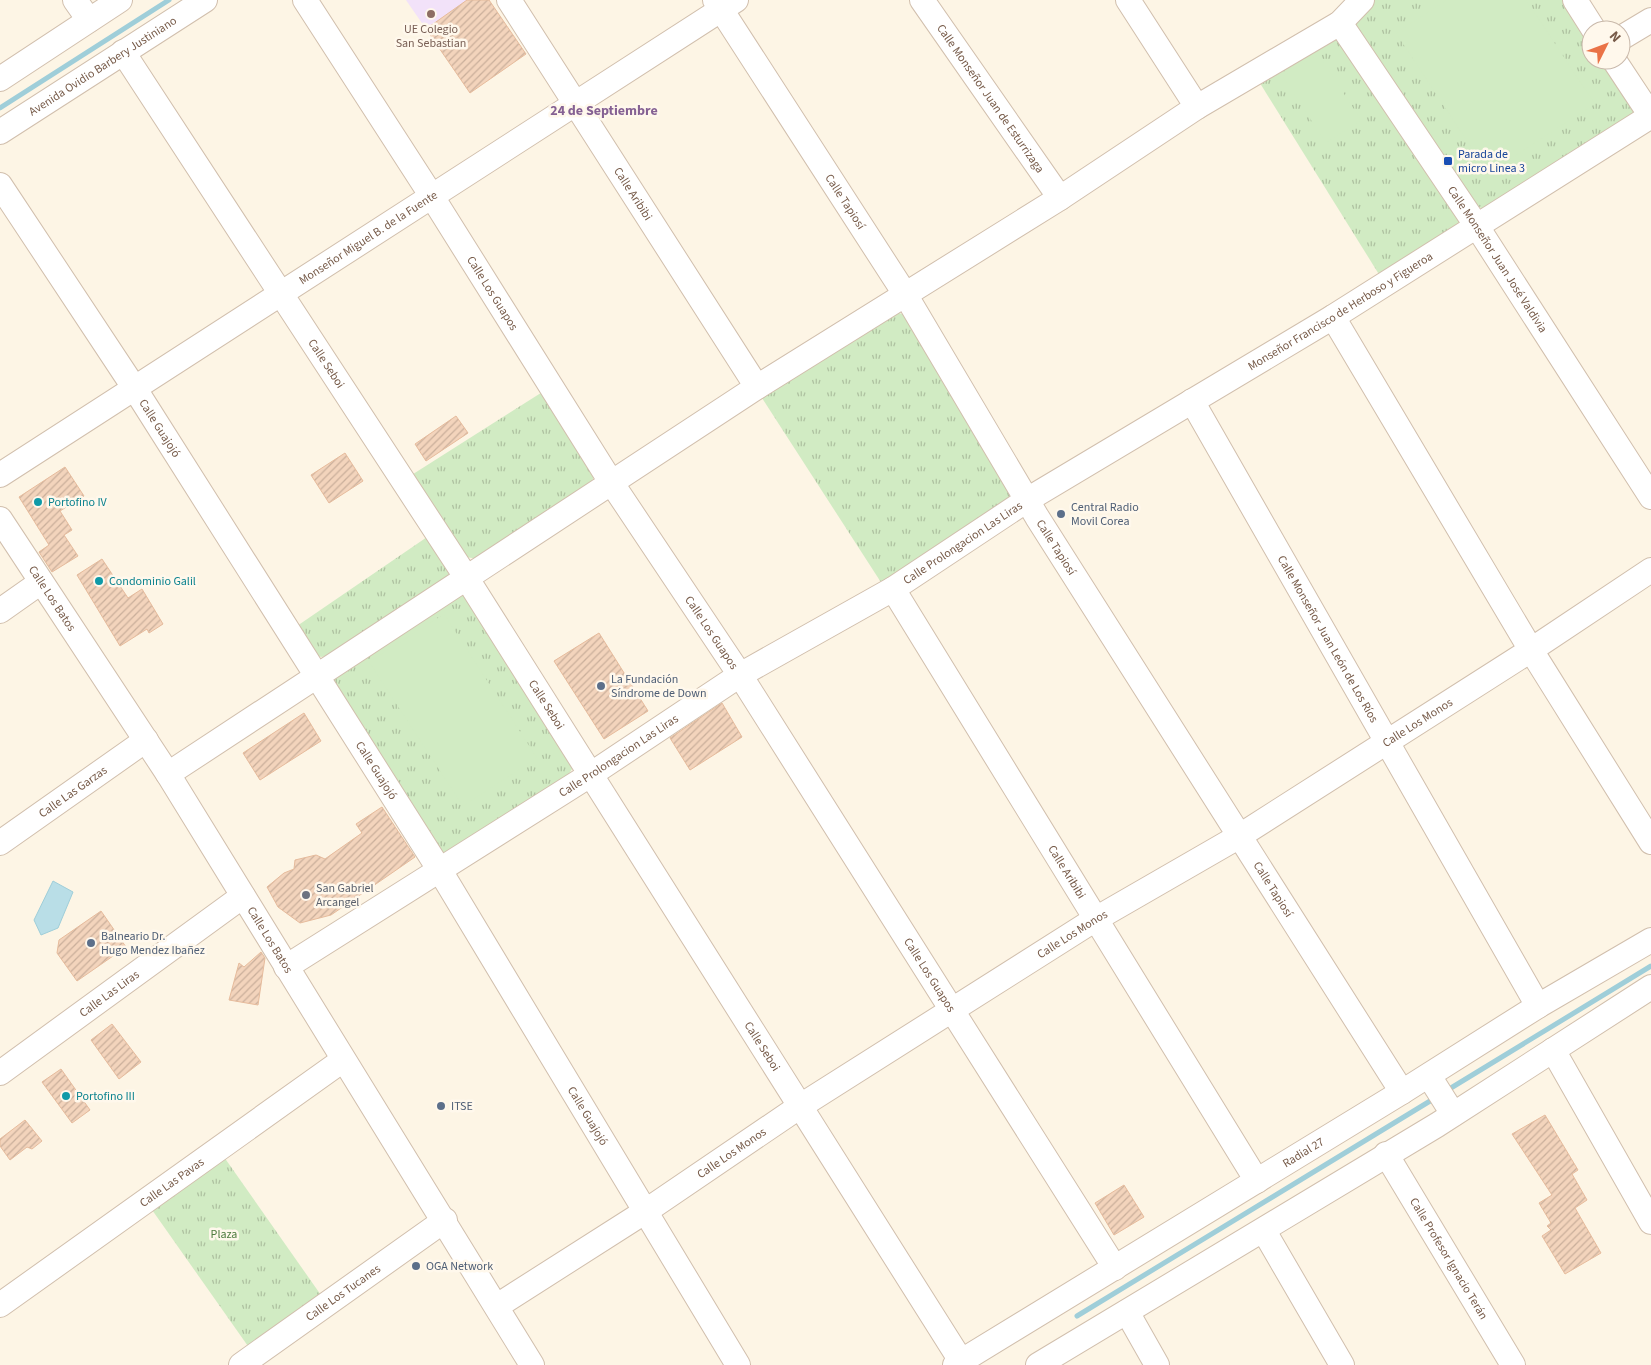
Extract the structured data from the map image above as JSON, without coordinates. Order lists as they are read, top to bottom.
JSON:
{
  "streets": {
    "street": [
      "Avenida Ovidio Barbery Justiniano",
      "Calle Monseñor Juan de Esturrizaga",
      "Calle Aribibi",
      "Calle Tapiosí",
      "Monseñor Miguel B. de la Fuente",
      "Calle Monseñor Juan José Valdivia",
      "Calle Los Guapos",
      "Monseñor Francisco de Herboso y Figueroa",
      "Calle Seboi",
      "Calle Guajojó",
      "Calle Prolongacion Las Liras",
      "Calle Los Batos",
      "Calle Monseñor Juan León de Los Ríos",
      "Calle Los Monos",
      "Calle Las Garzas",
      "Calle Las Liras",
      "Radial 27",
      "Calle Las Pavas",
      "Calle Profesor Ignacio Terán",
      "Calle Los Tucanes"
    ]
  },
  "crossings": [
    ["Avenida Ovidio Barbery Justiniano", "Calle Seboi"],
    ["Calle Aribibi", "Monseñor Miguel B. de la Fuente"],
    ["Calle Aribibi", "Calle Prolongacion Las Liras"],
    ["Calle Aribibi", "Calle Los Monos"],
    ["Calle Aribibi", "Radial 27"],
    ["Calle Tapiosí", "Monseñor Miguel B. de la Fuente"],
    ["Calle Tapiosí", "Monseñor Francisco de Herboso y Figueroa"],
    ["Calle Tapiosí", "Calle Prolongacion Las Liras"],
    ["Calle Tapiosí", "Calle Los Monos"],
    ["Calle Tapiosí", "Radial 27"],
    ["Monseñor Miguel B. de la Fuente", "Calle Los Guapos"],
    ["Monseñor Miguel B. de la Fuente", "Calle Seboi"],
    ["Monseñor Miguel B. de la Fuente", "Calle Guajojó"],
    ["Calle Monseñor Juan José Valdivia", "Monseñor Francisco de Herboso y Figueroa"],
    ["Calle Los Guapos", "Calle Prolongacion Las Liras"],
    ["Calle Los Guapos", "Calle Los Monos"],
    ["Calle Los Guapos", "Radial 27"],
    ["Monseñor Francisco de Herboso y Figueroa", "Calle Prolongacion Las Liras"],
    ["Monseñor Francisco de Herboso y Figueroa", "Calle Monseñor Juan León de Los Ríos"],
    ["Calle Seboi", "Calle Prolongacion Las Liras"],
    ["Calle Seboi", "Calle Los Monos"],
    ["Calle Seboi", "Radial 27"],
    ["Calle Guajojó", "Calle Prolongacion Las Liras"],
    ["Calle Guajojó", "Calle Los Monos"],
    ["Calle Prolongacion Las Liras", "Calle Los Batos"],
    ["Calle Los Batos", "Calle Los Monos"],
    ["Calle Los Batos", "Calle Las Garzas"],
    ["Calle Los Batos", "Calle Las Liras"],
    ["Calle Los Batos", "Calle Las Pavas"],
    ["Calle Los Batos", "Calle Los Tucanes"],
    ["Calle Monseñor Juan León de Los Ríos", "Calle Los Monos"],
    ["Calle Monseñor Juan León de Los Ríos", "Radial 27"]
  ],
  "districts": ["24 de Septiembre"],
  "parks": ["Plaza"],
  "places": {
    "other": [
      "UE Colegio San Sebastian",
      "Portofino IV",
      "Central Radio Movil Corea",
      "Condominio Galil",
      "La Fundación Síndrome de Down",
      "San Gabriel Arcangel",
      "Balneario Dr. Hugo Mendez Ibañez",
      "Portofino III",
      "ITSE",
      "OGA Network"
    ],
    "transit": ["Parada de micro Linea 3"]
  },
  "north": "top right"
}
